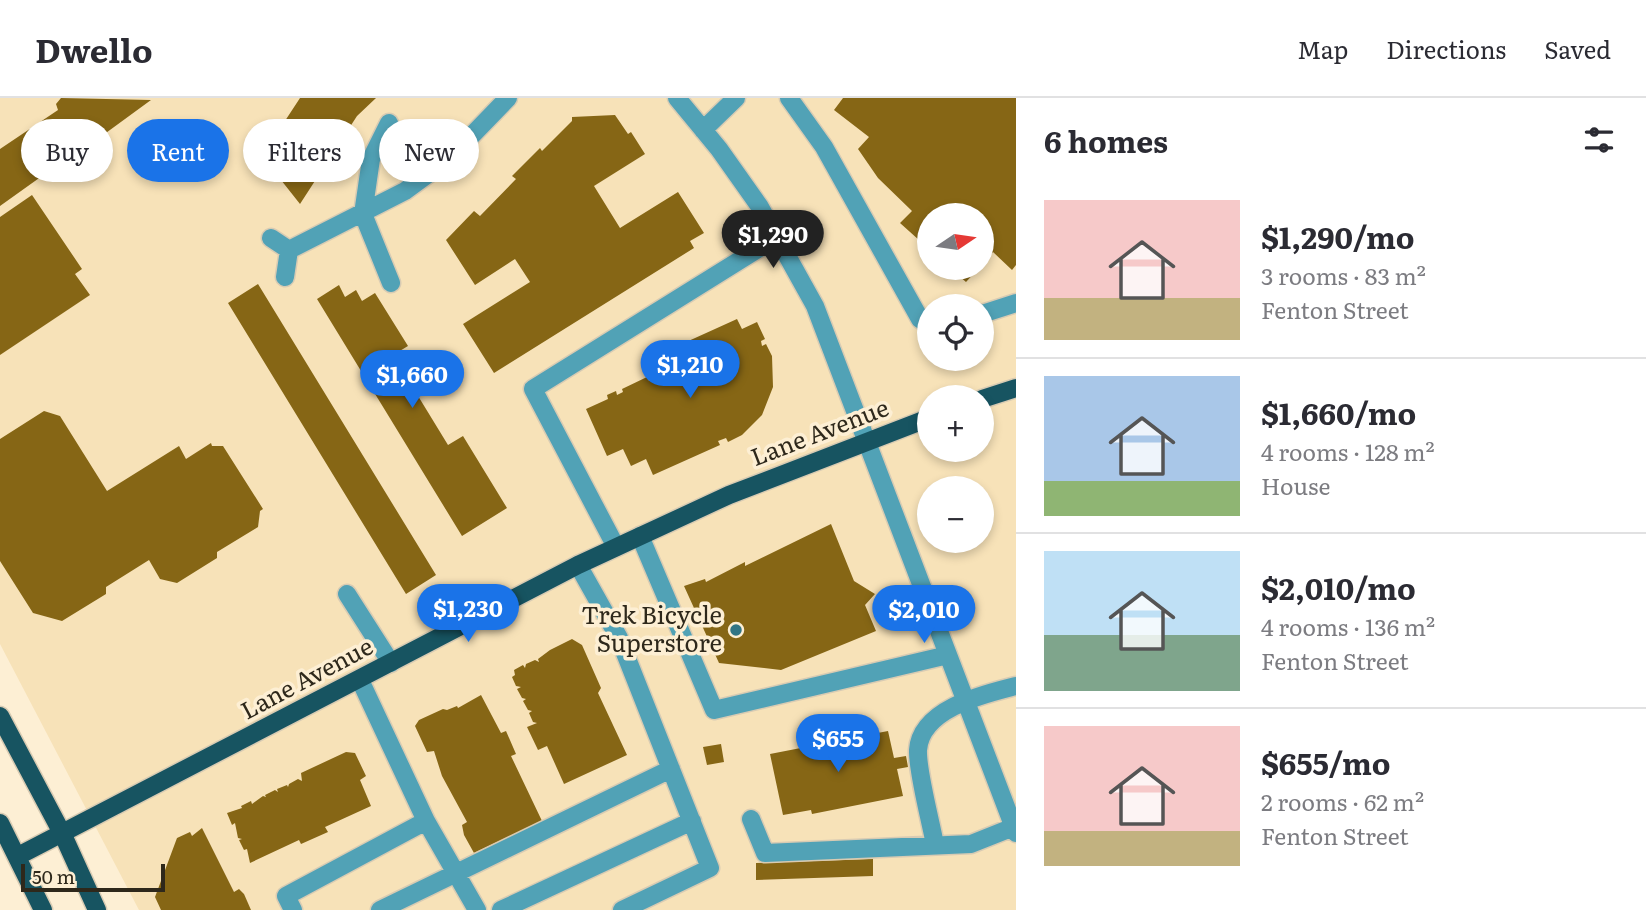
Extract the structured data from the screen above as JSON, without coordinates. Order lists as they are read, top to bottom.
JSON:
{
  "streets": {
    "main road": ["Lane Avenue"]
  },
  "places": ["Trek Bicycle Superstore"],
  "scale_bar": "50 m",
  "north": "right",
  "page": {
    "header": "Dwello",
    "nav": ["Map", "Directions", "Saved"],
    "heading": "6 homes",
    "chip": [
      "Buy",
      "Rent",
      "Filters",
      "New"
    ],
    "list": [
      {
        "name": "$1,290/mo",
        "note": "3 rooms · 83 m² · Fenton Street"
      },
      {
        "name": "$1,660/mo",
        "note": "4 rooms · 128 m² · House"
      },
      {
        "name": "$2,010/mo",
        "note": "4 rooms · 136 m² · Fenton Street"
      },
      {
        "name": "$655/mo",
        "note": "2 rooms · 62 m² · Fenton Street"
      }
    ],
    "map_buttons": ["+", "−"],
    "price": [
      "$1,290",
      "$1,210",
      "$1,660",
      "$1,230",
      "$2,010",
      "$655"
    ],
    "scale": "50 m"
  }
}
